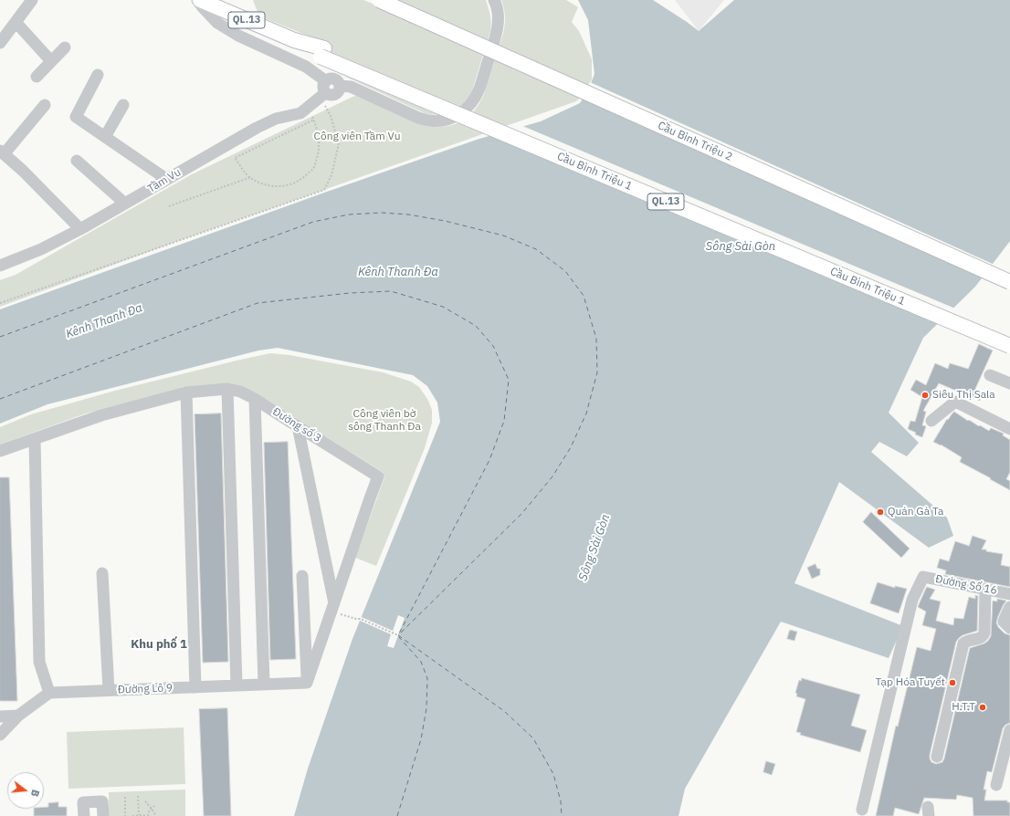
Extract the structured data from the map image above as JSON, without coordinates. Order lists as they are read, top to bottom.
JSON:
{
  "streets": {
    "main road": ["QL.13", "Cầu Bình Triệu 2", "Cầu Bình Triệu 1"],
    "street": [
      "Tầm Vu",
      "Đường số 3",
      "Đường Số 16",
      "Đường Lô 9"
    ]
  },
  "crossings": [
    ["QL.13", "Cầu Bình Triệu 1"],
    ["Đường số 3", "Đường Lô 9"]
  ],
  "districts": ["Khu phố 1"],
  "water": ["Sông Sài Gòn", "Kênh Thanh Đa"],
  "parks": ["Công viên Tầm Vu", "Công viên bờ sông Thanh Đa"],
  "places": [
    "Siêu Thị Sala",
    "Quán Gà Ta",
    "Tạp Hóa Tuyết",
    "H.T.T"
  ],
  "north": "right"
}
